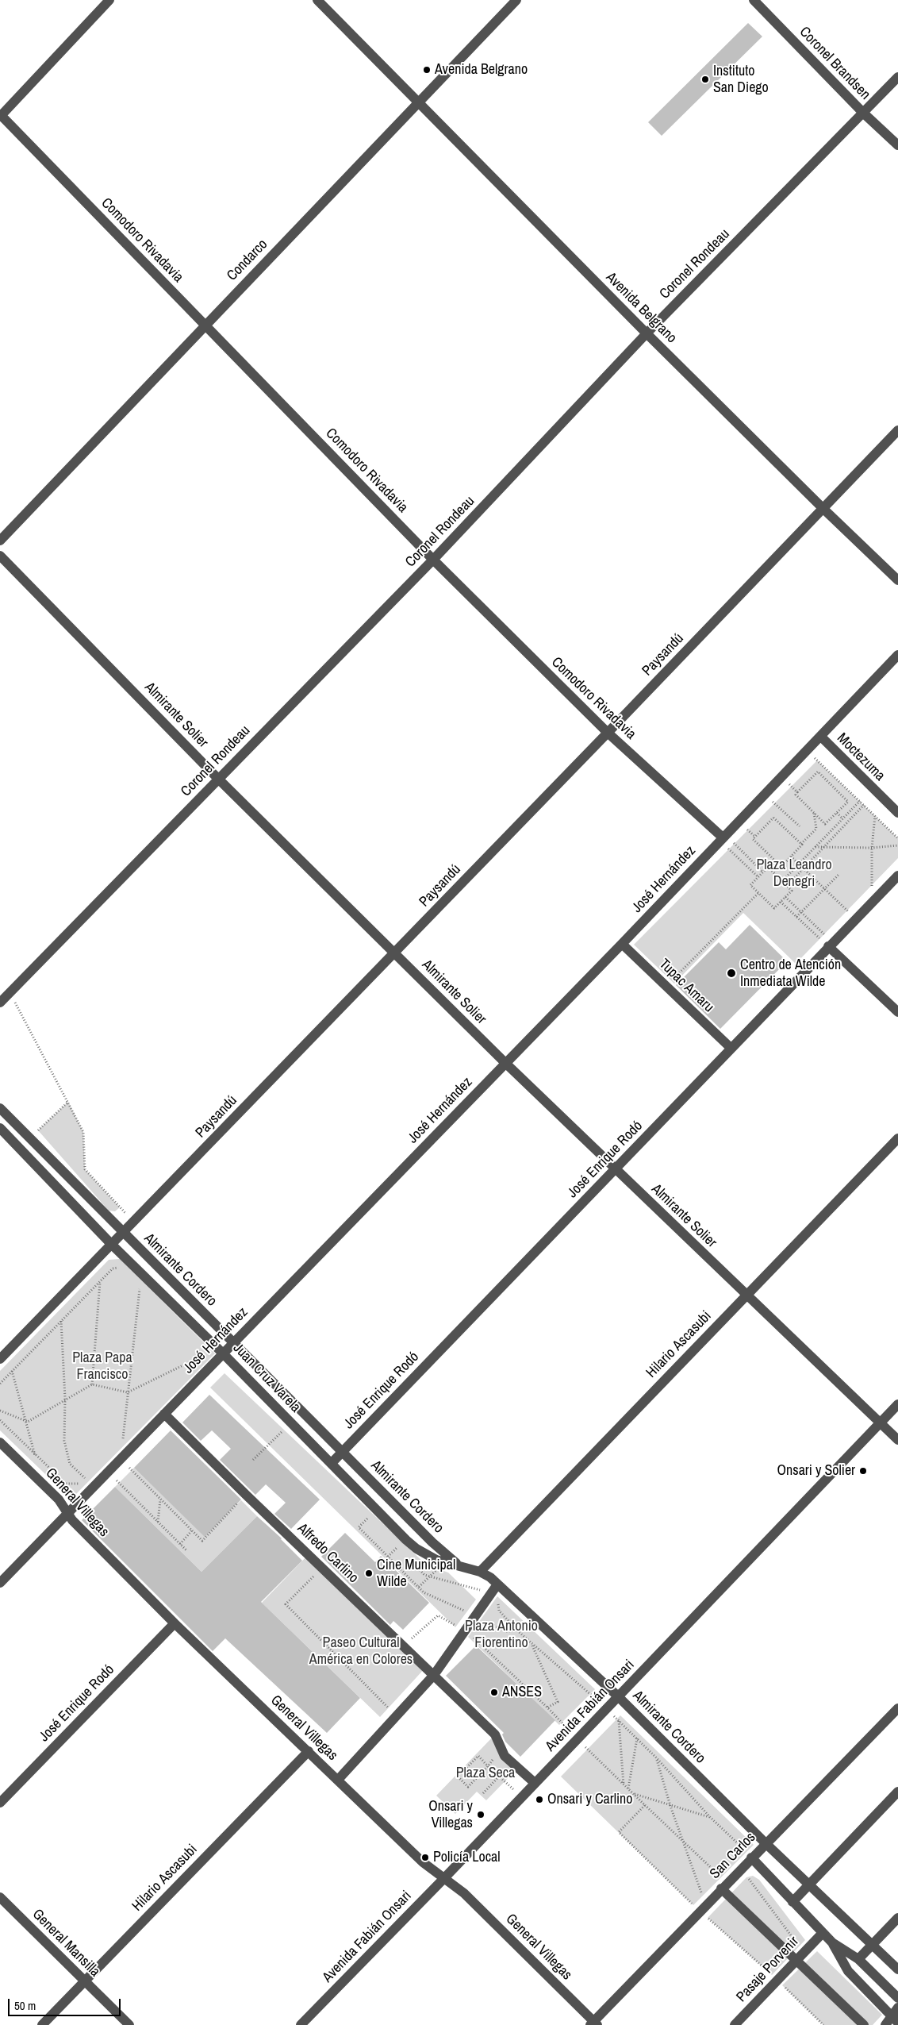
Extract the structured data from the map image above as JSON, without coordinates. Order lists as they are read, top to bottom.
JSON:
{
  "streets": {
    "street": [
      "Coronel Brandsen",
      "Comodoro Rivadavia",
      "Condarco",
      "Coronel Rondeau",
      "Avenida Belgrano",
      "Paysandú",
      "Almirante Solier",
      "Moctezuma",
      "José Hernández",
      "Tupac Amaru",
      "José Enrique Rodó",
      "Almirante Cordero",
      "Hilario Ascasubi",
      "Juan Cruz Varela",
      "General Villegas",
      "Alfredo Carlino",
      "Avenida Fabián Onsari",
      "San Carlos",
      "General Mansilla",
      "Pasaje Porvenir"
    ]
  },
  "crossings": [
    ["Coronel Brandsen", "Coronel Rondeau"],
    ["Comodoro Rivadavia", "Condarco"],
    ["Comodoro Rivadavia", "Coronel Rondeau"],
    ["Comodoro Rivadavia", "Paysandú"],
    ["Comodoro Rivadavia", "José Hernández"],
    ["Condarco", "Avenida Belgrano"],
    ["Coronel Rondeau", "Avenida Belgrano"],
    ["Coronel Rondeau", "Almirante Solier"],
    ["Coronel Rondeau", "Almirante Cordero"],
    ["Avenida Belgrano", "Paysandú"],
    ["Paysandú", "Almirante Solier"],
    ["Paysandú", "Almirante Cordero"],
    ["Paysandú", "Juan Cruz Varela"],
    ["Almirante Solier", "José Hernández"],
    ["Almirante Solier", "José Enrique Rodó"],
    ["Almirante Solier", "Hilario Ascasubi"],
    ["Almirante Solier", "Avenida Fabián Onsari"],
    ["Moctezuma", "José Hernández"],
    ["José Hernández", "Tupac Amaru"],
    ["José Hernández", "Almirante Cordero"],
    ["José Hernández", "Juan Cruz Varela"],
    ["José Hernández", "General Villegas"],
    ["José Hernández", "Alfredo Carlino"],
    ["Tupac Amaru", "José Enrique Rodó"],
    ["José Enrique Rodó", "Almirante Cordero"],
    ["José Enrique Rodó", "Juan Cruz Varela"],
    ["José Enrique Rodó", "General Villegas"],
    ["Almirante Cordero", "Juan Cruz Varela"],
    ["Almirante Cordero", "Avenida Fabián Onsari"],
    ["Almirante Cordero", "San Carlos"],
    ["Hilario Ascasubi", "Juan Cruz Varela"],
    ["Hilario Ascasubi", "General Villegas"],
    ["Hilario Ascasubi", "General Mansilla"],
    ["General Villegas", "Avenida Fabián Onsari"],
    ["General Villegas", "San Carlos"],
    ["Alfredo Carlino", "Avenida Fabián Onsari"]
  ],
  "parks": [
    "Plaza Leandro Denegri",
    "Plaza Papa Francisco",
    "Plaza Antonio Fiorentino",
    "Paseo Cultural América en Colores",
    "Plaza Seca"
  ],
  "places": [
    "Avenida Belgrano",
    "Instituto San Diego",
    "Centro de Atención Inmediata Wilde",
    "Onsari y Solier",
    "Cine Municipal Wilde",
    "ANSES",
    "Onsari y Carlino",
    "Onsari y Villegas",
    "Policía Local"
  ],
  "scale_bar": "50 m"
}
